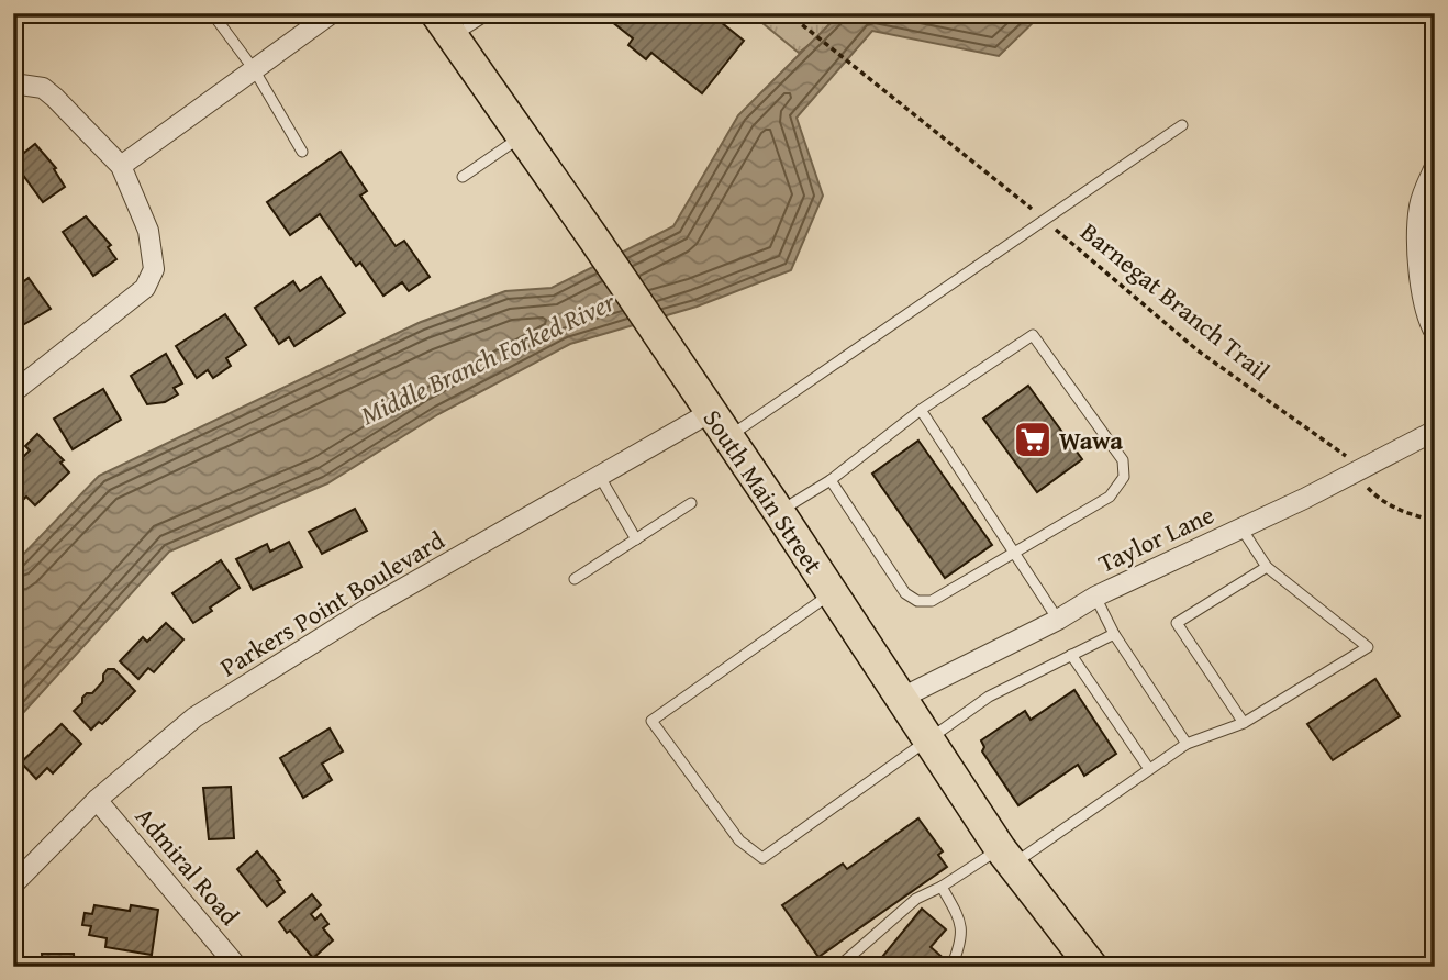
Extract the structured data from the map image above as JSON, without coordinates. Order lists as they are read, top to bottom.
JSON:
{
  "streets": {
    "highway": ["South Main Street"],
    "street": ["Taylor Lane", "Parkers Point Boulevard", "Admiral Road"],
    "path": ["Barnegat Branch Trail"]
  },
  "crossings": [
    ["South Main Street", "Taylor Lane"],
    ["South Main Street", "Parkers Point Boulevard"],
    ["Parkers Point Boulevard", "Admiral Road"]
  ],
  "water": ["Middle Branch Forked River"],
  "places": {
    "supermarket": ["Wawa"]
  }
}
